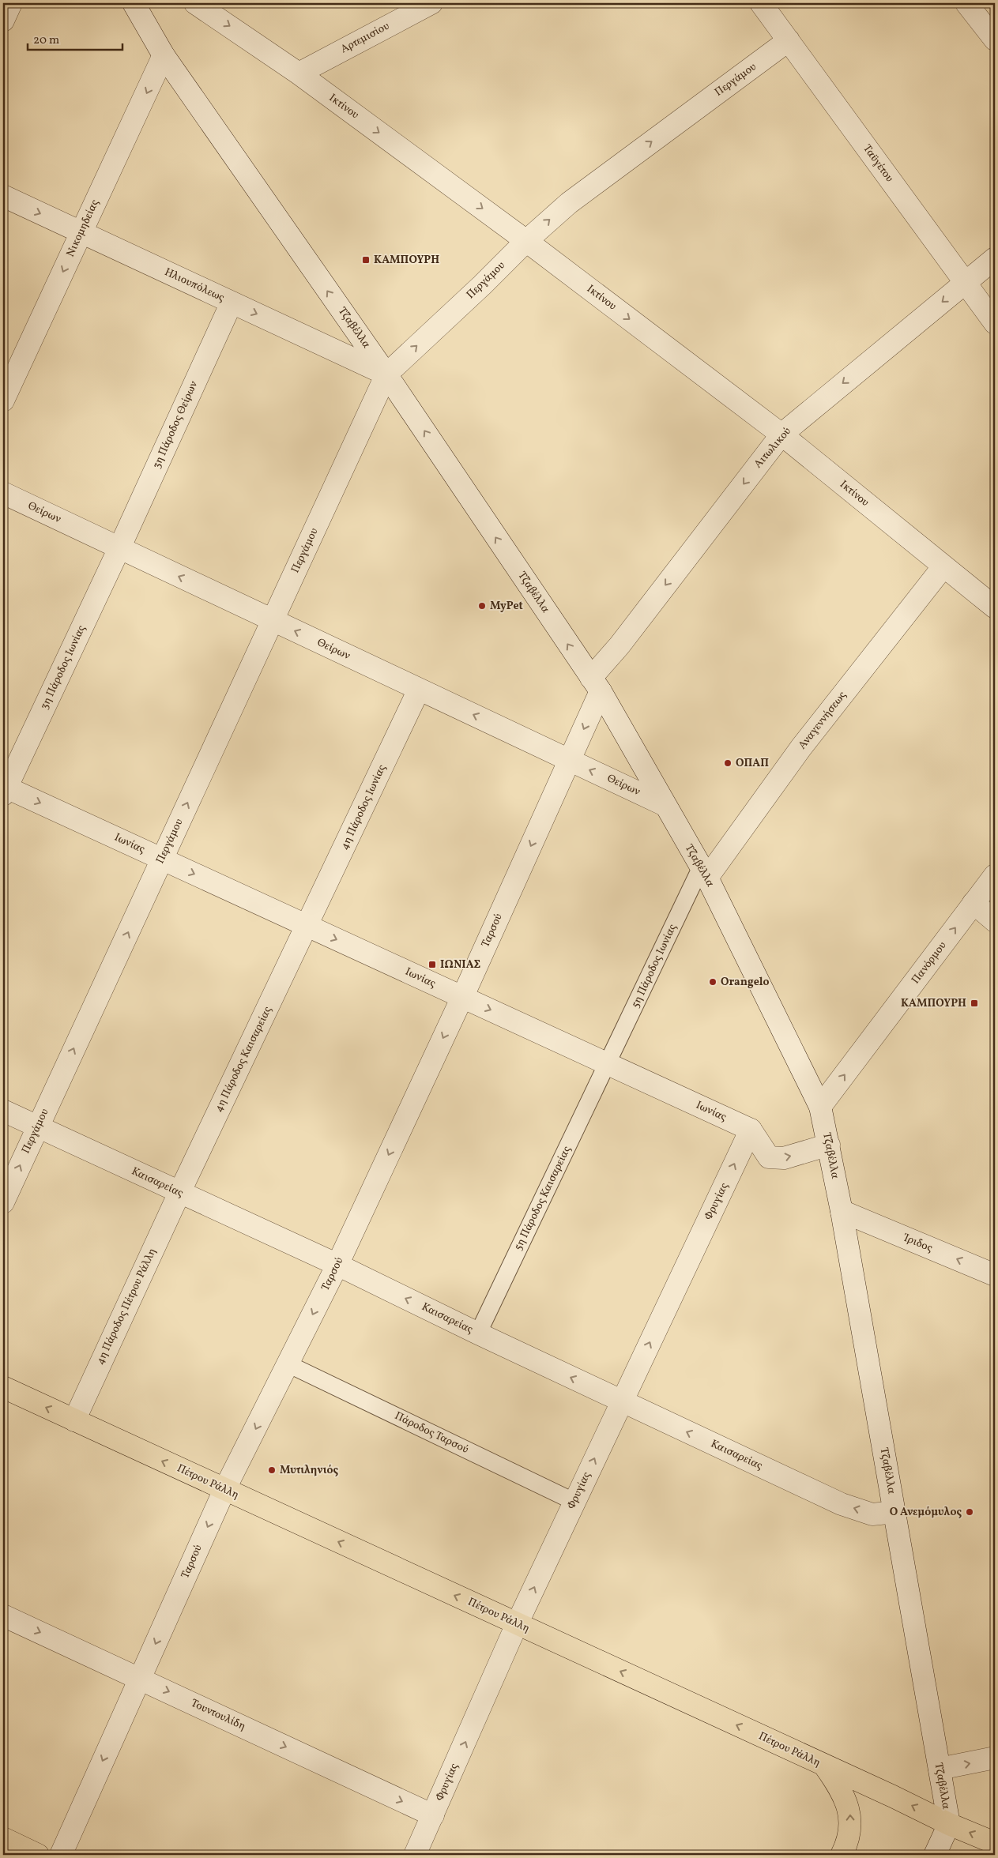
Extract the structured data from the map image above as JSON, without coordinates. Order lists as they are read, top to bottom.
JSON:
{
  "streets": {
    "main road": ["Πέτρου Ράλλη"],
    "street": [
      "Αρτεμισίου",
      "Περγάμου",
      "Ικτίνου",
      "Ταϋγέτου",
      "Νικομηδείας",
      "Ηλιουπόλεως",
      "Τζαβέλλα",
      "3η Πάροδος Θείρων",
      "Αιτωλικού",
      "Θείρων",
      "3η Πάροδος Ιωνίας",
      "Αναγεννήσεως",
      "4η Πάροδος Ιωνίας",
      "Ιωνίας",
      "Ταρσού",
      "Πανόρμου",
      "4η Πάροδος Καισαρείας",
      "Καισαρείας",
      "Φρυγίας",
      "Ίριδος",
      "4η Πάροδος Πέτρου Ράλλη",
      "Τουντουλίδη"
    ],
    "lane": ["5η Πάροδος Ιωνίας", "5η Πάροδος Καισαρείας", "Πάροδος Ταρσού"]
  },
  "crossings": [
    ["Αρτεμισίου", "Ικτίνου"],
    ["Περγάμου", "Ικτίνου"],
    ["Περγάμου", "Ταϋγέτου"],
    ["Περγάμου", "Ηλιουπόλεως"],
    ["Περγάμου", "Τζαβέλλα"],
    ["Περγάμου", "Θείρων"],
    ["Περγάμου", "Ιωνίας"],
    ["Περγάμου", "Καισαρείας"],
    ["Ικτίνου", "Αιτωλικού"],
    ["Ικτίνου", "Αναγεννήσεως"],
    ["Ταϋγέτου", "Αιτωλικού"],
    ["Νικομηδείας", "Ηλιουπόλεως"],
    ["Νικομηδείας", "Τζαβέλλα"],
    ["Ηλιουπόλεως", "Τζαβέλλα"],
    ["Ηλιουπόλεως", "3η Πάροδος Θείρων"],
    ["Τζαβέλλα", "Αιτωλικού"],
    ["Τζαβέλλα", "Θείρων"],
    ["Τζαβέλλα", "Αναγεννήσεως"],
    ["Τζαβέλλα", "Ταρσού"],
    ["Τζαβέλλα", "Πανόρμου"],
    ["Τζαβέλλα", "5η Πάροδος Ιωνίας"],
    ["Τζαβέλλα", "Καισαρείας"],
    ["Τζαβέλλα", "Ίριδος"],
    ["Τζαβέλλα", "Πέτρου Ράλλη"],
    ["3η Πάροδος Θείρων", "Θείρων"],
    ["3η Πάροδος Θείρων", "3η Πάροδος Ιωνίας"],
    ["Αιτωλικού", "Ταρσού"],
    ["Θείρων", "3η Πάροδος Ιωνίας"],
    ["Θείρων", "4η Πάροδος Ιωνίας"],
    ["Θείρων", "Ταρσού"],
    ["3η Πάροδος Ιωνίας", "Ιωνίας"],
    ["Αναγεννήσεως", "5η Πάροδος Ιωνίας"],
    ["4η Πάροδος Ιωνίας", "Ιωνίας"],
    ["4η Πάροδος Ιωνίας", "4η Πάροδος Καισαρείας"],
    ["Ιωνίας", "Ταρσού"],
    ["Ιωνίας", "5η Πάροδος Ιωνίας"],
    ["Ιωνίας", "4η Πάροδος Καισαρείας"],
    ["Ιωνίας", "5η Πάροδος Καισαρείας"],
    ["Ιωνίας", "Φρυγίας"],
    ["Ταρσού", "Καισαρείας"],
    ["Ταρσού", "Πάροδος Ταρσού"],
    ["Ταρσού", "Πέτρου Ράλλη"],
    ["Ταρσού", "Τουντουλίδη"],
    ["5η Πάροδος Ιωνίας", "5η Πάροδος Καισαρείας"],
    ["4η Πάροδος Καισαρείας", "Καισαρείας"],
    ["4η Πάροδος Καισαρείας", "4η Πάροδος Πέτρου Ράλλη"],
    ["Καισαρείας", "5η Πάροδος Καισαρείας"],
    ["Καισαρείας", "Φρυγίας"],
    ["Καισαρείας", "4η Πάροδος Πέτρου Ράλλη"],
    ["Φρυγίας", "Πάροδος Ταρσού"],
    ["Φρυγίας", "Πέτρου Ράλλη"],
    ["Φρυγίας", "Τουντουλίδη"],
    ["4η Πάροδος Πέτρου Ράλλη", "Πέτρου Ράλλη"]
  ],
  "one_way": [
    "Περγάμου",
    "Ικτίνου",
    "Νικομηδείας",
    "Ηλιουπόλεως",
    "Τζαβέλλα",
    "Αιτωλικού",
    "Θείρων",
    "Ιωνίας",
    "Ταρσού",
    "Πανόρμου",
    "Καισαρείας",
    "Φρυγίας",
    "Ίριδος",
    "Πέτρου Ράλλη",
    "Τουντουλίδη"
  ],
  "places": {
    "transit": ["KAΜΠΟΥΡΗ", "ΙΩΝΙΑΣ", "ΚΑΜΠΟΥΡΗ"],
    "other": [
      "MyPet",
      "ΟΠΑΠ",
      "Orangelo",
      "Μυτιληνιός",
      "Ο Ανεμόμυλος"
    ]
  },
  "scale_bar": "20 m"
}
